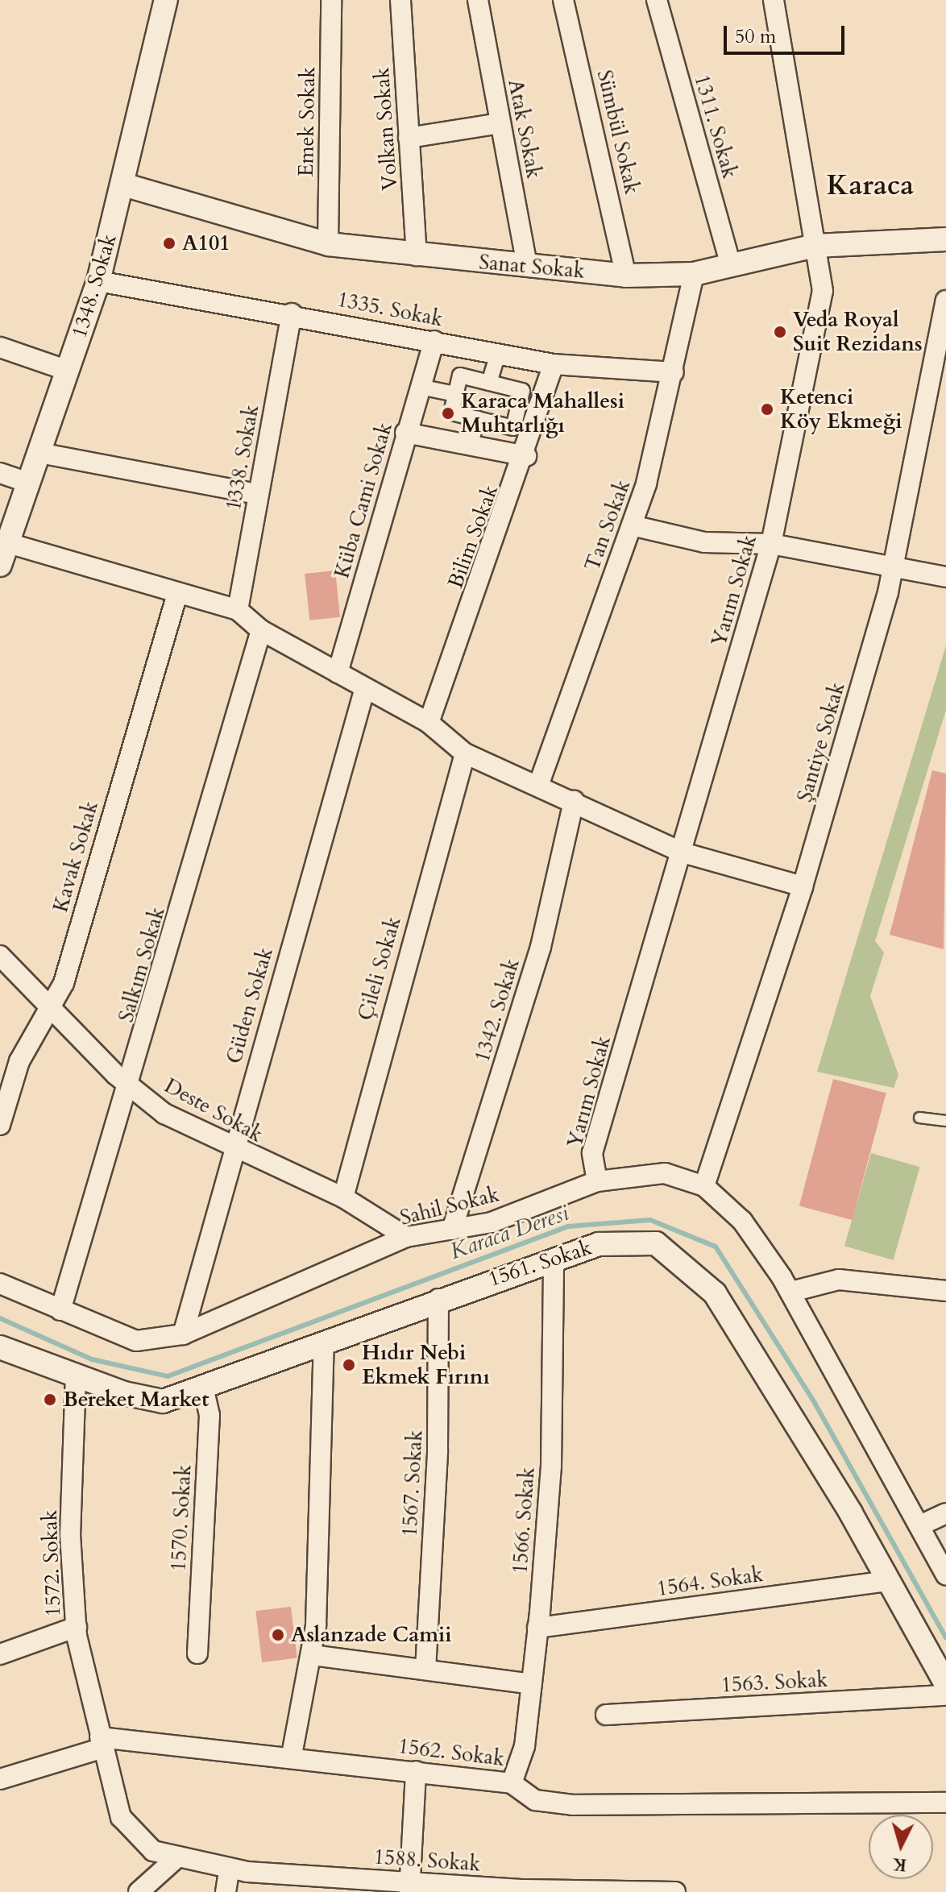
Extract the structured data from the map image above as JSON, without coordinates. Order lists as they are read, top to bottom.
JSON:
{
  "streets": {
    "street": [
      "Emek Sokak",
      "1311. Sokak",
      "Volkan Sokak",
      "Atak Sokak",
      "Sümbül Sokak",
      "Sanat Sokak",
      "1348. Sokak",
      "1335. Sokak",
      "1338. Sokak",
      "Küba Cami Sokak",
      "Tan Sokak",
      "Bilim Sokak",
      "Yarım Sokak",
      "Şantiye Sokak",
      "Kavak Sokak",
      "Salkım Sokak",
      "Çileli Sokak",
      "Güden Sokak",
      "1342. Sokak",
      "Deste Sokak",
      "Sahil Sokak",
      "1561. Sokak",
      "1567. Sokak",
      "1570. Sokak",
      "1566. Sokak",
      "1572. Sokak",
      "1564. Sokak",
      "1563. Sokak",
      "1562. Sokak",
      "1588. Sokak"
    ]
  },
  "crossings": [
    ["Emek Sokak", "Sanat Sokak"],
    ["1311. Sokak", "Sanat Sokak"],
    ["Volkan Sokak", "Sanat Sokak"],
    ["Atak Sokak", "Sanat Sokak"],
    ["Sümbül Sokak", "Sanat Sokak"],
    ["Sanat Sokak", "1348. Sokak"],
    ["Sanat Sokak", "Tan Sokak"],
    ["Sanat Sokak", "Yarım Sokak"],
    ["1348. Sokak", "1335. Sokak"],
    ["1335. Sokak", "1338. Sokak"],
    ["1335. Sokak", "Küba Cami Sokak"],
    ["1335. Sokak", "Tan Sokak"],
    ["1335. Sokak", "Bilim Sokak"],
    ["Yarım Sokak", "Sahil Sokak"],
    ["Şantiye Sokak", "Sahil Sokak"],
    ["Kavak Sokak", "Deste Sokak"],
    ["Salkım Sokak", "Deste Sokak"],
    ["Salkım Sokak", "Sahil Sokak"],
    ["Çileli Sokak", "Deste Sokak"],
    ["Güden Sokak", "Deste Sokak"],
    ["Güden Sokak", "Sahil Sokak"],
    ["1342. Sokak", "Sahil Sokak"],
    ["Deste Sokak", "Sahil Sokak"],
    ["1561. Sokak", "1567. Sokak"],
    ["1561. Sokak", "1570. Sokak"],
    ["1561. Sokak", "1566. Sokak"],
    ["1561. Sokak", "1572. Sokak"],
    ["1561. Sokak", "1564. Sokak"],
    ["1566. Sokak", "1564. Sokak"],
    ["1566. Sokak", "1562. Sokak"],
    ["1572. Sokak", "1562. Sokak"],
    ["1572. Sokak", "1588. Sokak"],
    ["1562. Sokak", "1588. Sokak"]
  ],
  "districts": ["Karaca"],
  "water": ["Karaca Deresi"],
  "places": [
    "A101",
    "Veda Royal Suit Rezidans",
    "Ketenci Köy Ekmeği",
    "Karaca Mahallesi Muhtarlığı",
    "Hıdır Nebi Ekmek Fırını",
    "Bereket Market",
    "Aslanzade Camii"
  ],
  "scale_bar": "50 m",
  "north": "bottom"
}
